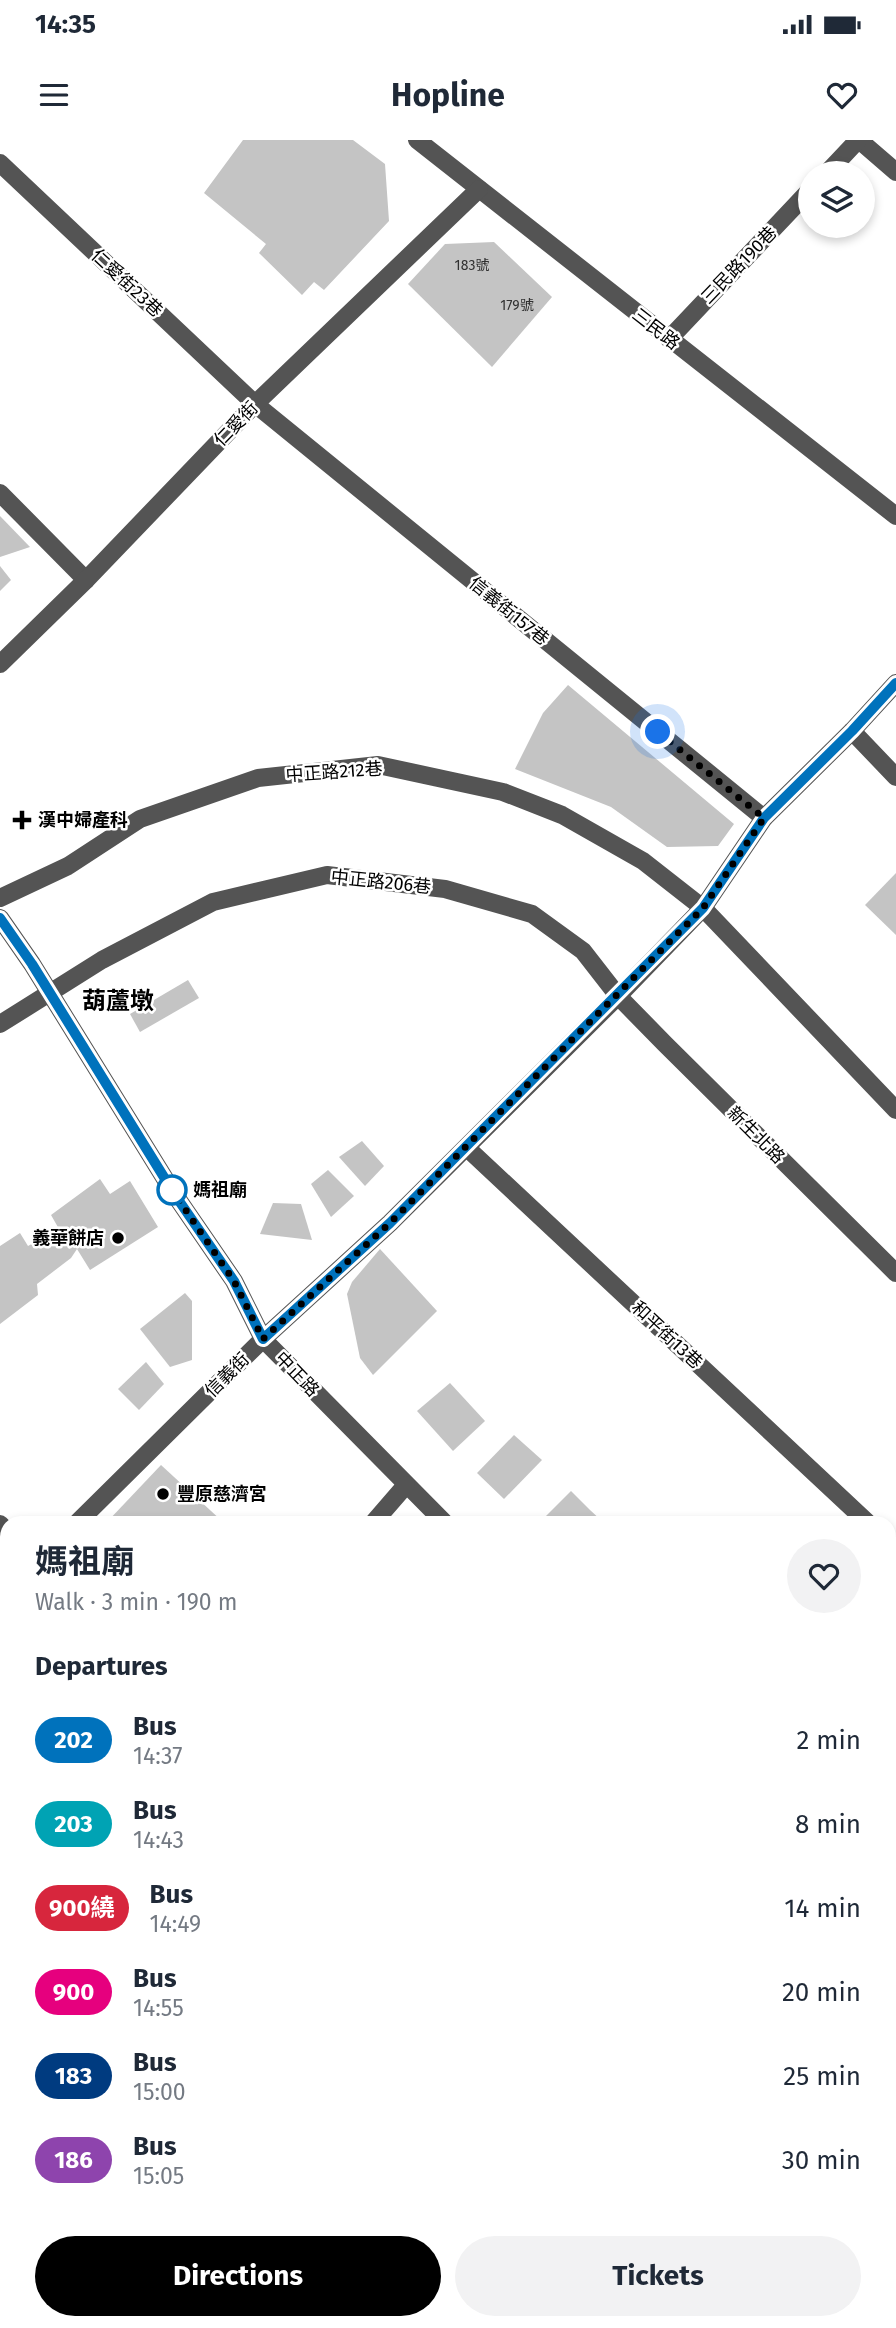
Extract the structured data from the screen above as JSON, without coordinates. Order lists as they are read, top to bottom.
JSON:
{
  "streets": {
    "street": [
      "三民路190巷",
      "仁愛街23巷",
      "三民路",
      "仁愛街",
      "信義街157巷",
      "中正路212巷",
      "中正路206巷",
      "新生北路",
      "和平街13巷",
      "中正路",
      "信義街"
    ]
  },
  "crossings": [
    ["三民路190巷", "三民路"],
    ["仁愛街23巷", "仁愛街"],
    ["仁愛街23巷", "信義街157巷"],
    ["三民路", "仁愛街"],
    ["仁愛街", "信義街157巷"],
    ["信義街157巷", "信義街"],
    ["中正路212巷", "信義街"],
    ["中正路206巷", "新生北路"],
    ["中正路206巷", "中正路"],
    ["中正路206巷", "信義街"],
    ["新生北路", "信義街"],
    ["和平街13巷", "信義街"],
    ["中正路", "信義街"]
  ],
  "districts": ["葫蘆墩"],
  "places": {
    "health": ["漢中婦產科"],
    "other": ["媽祖廟", "義華餅店", "豐原慈濟宮"]
  },
  "lines": ["bus line 202"],
  "house_numbers": ["183號", "179號"],
  "page": {
    "status": "14:35",
    "header": "Hopline",
    "heading": [
      ["媽祖廟", "Walk · 3 min · 190 m"],
      "Departures"
    ],
    "list": [
      {
        "mark": "202",
        "name": "Bus",
        "note": "14:37",
        "value": "2 min"
      },
      {
        "mark": "203",
        "name": "Bus",
        "note": "14:43",
        "value": "8 min"
      },
      {
        "mark": "900繞",
        "name": "Bus",
        "note": "14:49",
        "value": "14 min"
      },
      {
        "mark": "900",
        "name": "Bus",
        "note": "14:55",
        "value": "20 min"
      },
      {
        "mark": "183",
        "name": "Bus",
        "note": "15:00",
        "value": "25 min"
      },
      {
        "mark": "186",
        "name": "Bus",
        "note": "15:05",
        "value": "30 min"
      }
    ],
    "buttons": ["Directions", "Tickets"]
  }
}
